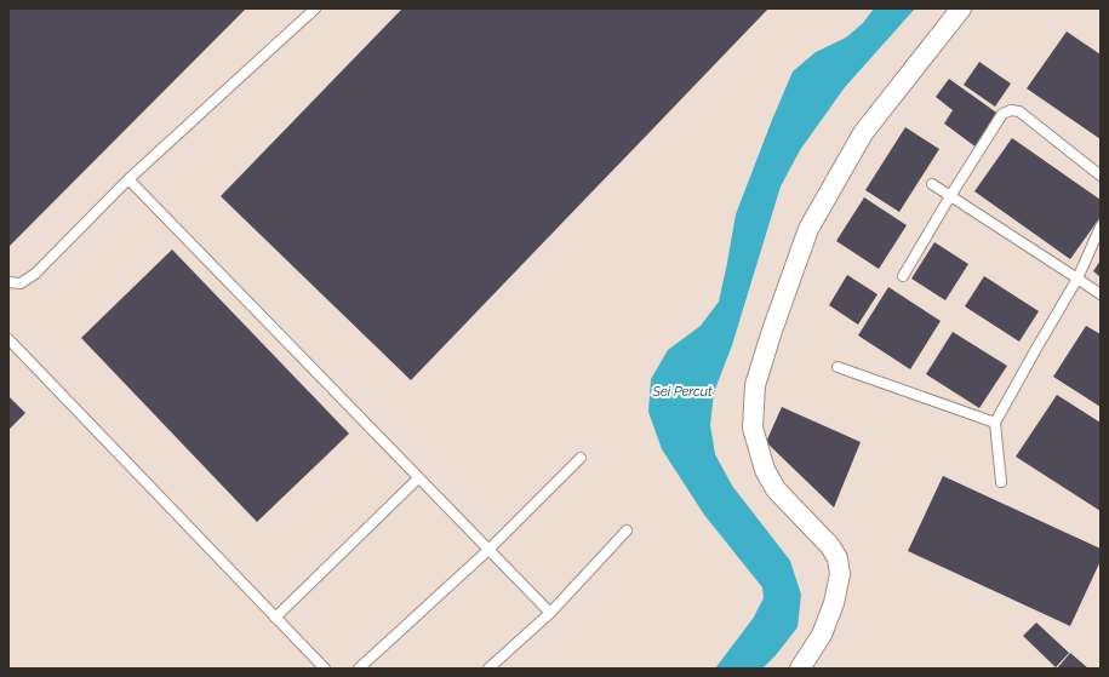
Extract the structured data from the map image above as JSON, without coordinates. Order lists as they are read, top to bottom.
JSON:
{
  "water": ["Sei Percut"]
}
